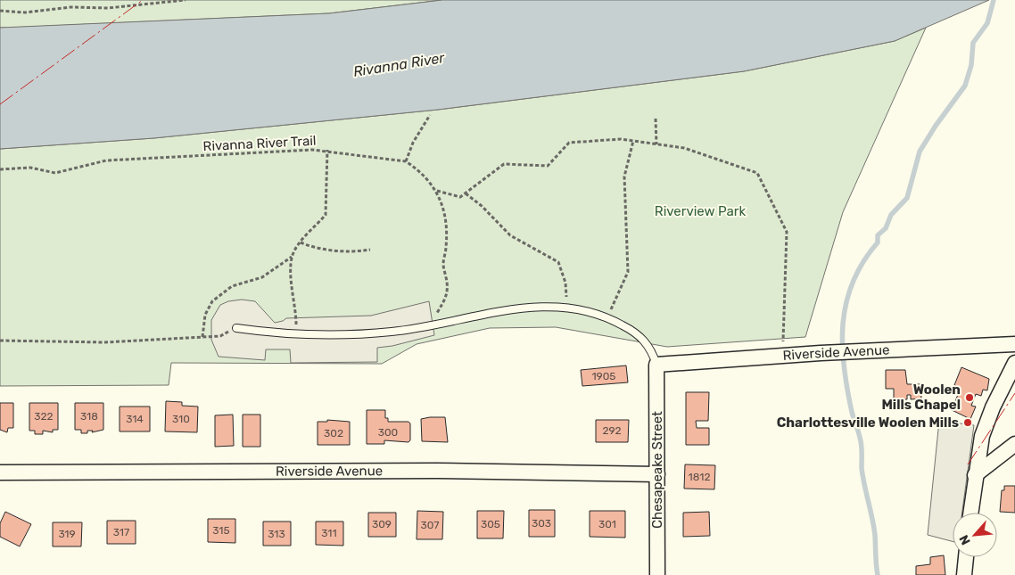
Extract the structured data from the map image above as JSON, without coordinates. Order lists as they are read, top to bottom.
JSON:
{
  "streets": {
    "street": ["Riverside Avenue", "Chesapeake Street"],
    "path": ["Rivanna River Trail"]
  },
  "crossings": [
    ["Riverside Avenue", "Chesapeake Street"]
  ],
  "water": ["Rivanna River"],
  "parks": ["Riverview Park"],
  "places": ["Woolen Mills Chapel", "Charlottesville Woolen Mills"],
  "house_numbers": [
    "1905",
    "322",
    "318",
    "314",
    "310",
    "292",
    "300",
    "302",
    "1812",
    "303",
    "309",
    "305",
    "301",
    "307",
    "315",
    "317",
    "311",
    "319",
    "313"
  ],
  "north": "bottom left"
}
